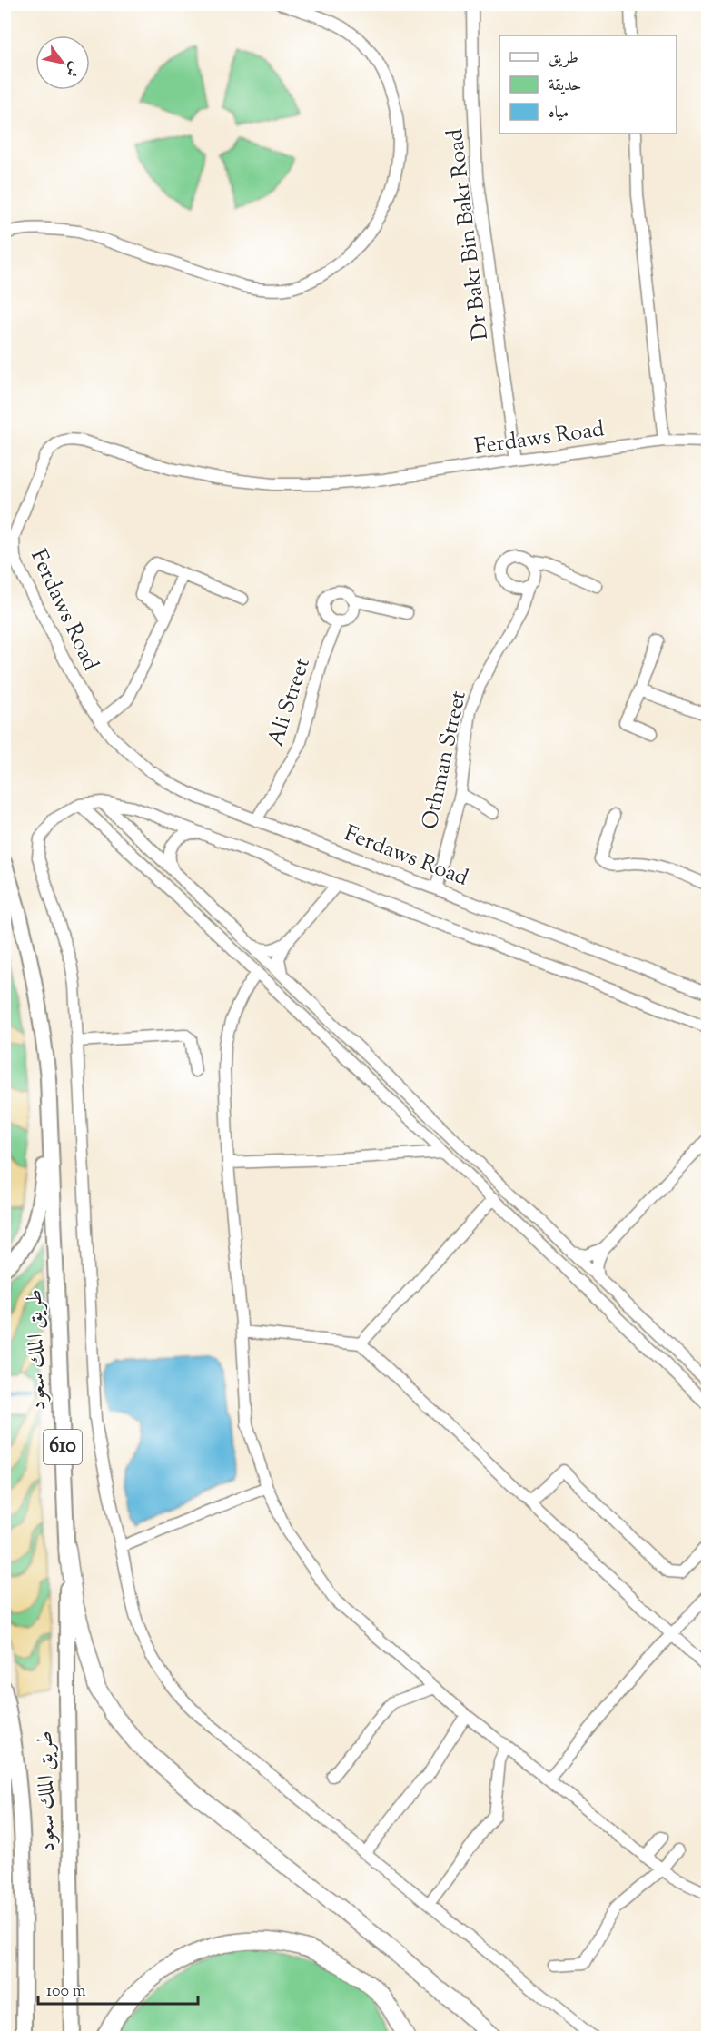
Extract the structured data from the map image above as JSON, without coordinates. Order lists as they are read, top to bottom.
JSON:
{
  "streets": {
    "main road": ["طريق الملك سعود", "610"],
    "street": [
      "Dr Bakr Bin Bakr Road",
      "Ferdaws Road",
      "Ali Street",
      "Othman Street"
    ]
  },
  "crossings": [
    ["Dr Bakr Bin Bakr Road", "Ferdaws Road"],
    ["Ferdaws Road", "Ali Street"],
    ["Ferdaws Road", "Othman Street"]
  ],
  "legend": ["طريق", "حديقة", "مياه"],
  "scale_bar": "100 m",
  "north": "bottom right"
}
